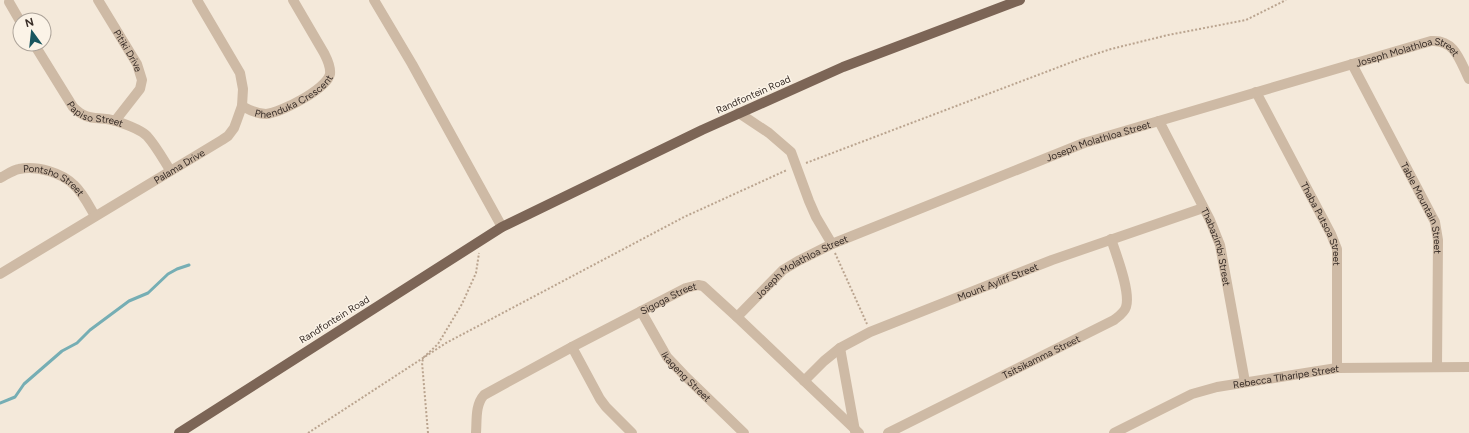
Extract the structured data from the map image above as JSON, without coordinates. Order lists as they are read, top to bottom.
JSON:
{
  "streets": {
    "main road": ["Randfontein Road"],
    "street": [
      "Pitiki Drive",
      "Joseph Molathloa Street",
      "Phenduka Crescent",
      "Papiso Street",
      "Palama Drive",
      "Pontsho Street",
      "Table Mountain Street",
      "Thaba Putsoa Street",
      "Thabazimbi Street",
      "Mount Ayliff Street",
      "Sigoga Street",
      "Tsitsikamma Street",
      "Ikageng Street",
      "Rebecca Tlharipe Street"
    ]
  },
  "crossings": [
    ["Pitiki Drive", "Papiso Street"],
    ["Joseph Molathloa Street", "Table Mountain Street"],
    ["Joseph Molathloa Street", "Thaba Putsoa Street"],
    ["Joseph Molathloa Street", "Thabazimbi Street"],
    ["Joseph Molathloa Street", "Sigoga Street"],
    ["Phenduka Crescent", "Palama Drive"],
    ["Papiso Street", "Palama Drive"],
    ["Palama Drive", "Pontsho Street"],
    ["Table Mountain Street", "Rebecca Tlharipe Street"],
    ["Thaba Putsoa Street", "Rebecca Tlharipe Street"],
    ["Thabazimbi Street", "Mount Ayliff Street"],
    ["Thabazimbi Street", "Rebecca Tlharipe Street"],
    ["Mount Ayliff Street", "Sigoga Street"],
    ["Mount Ayliff Street", "Tsitsikamma Street"],
    ["Sigoga Street", "Ikageng Street"]
  ],
  "north": "top"
}
